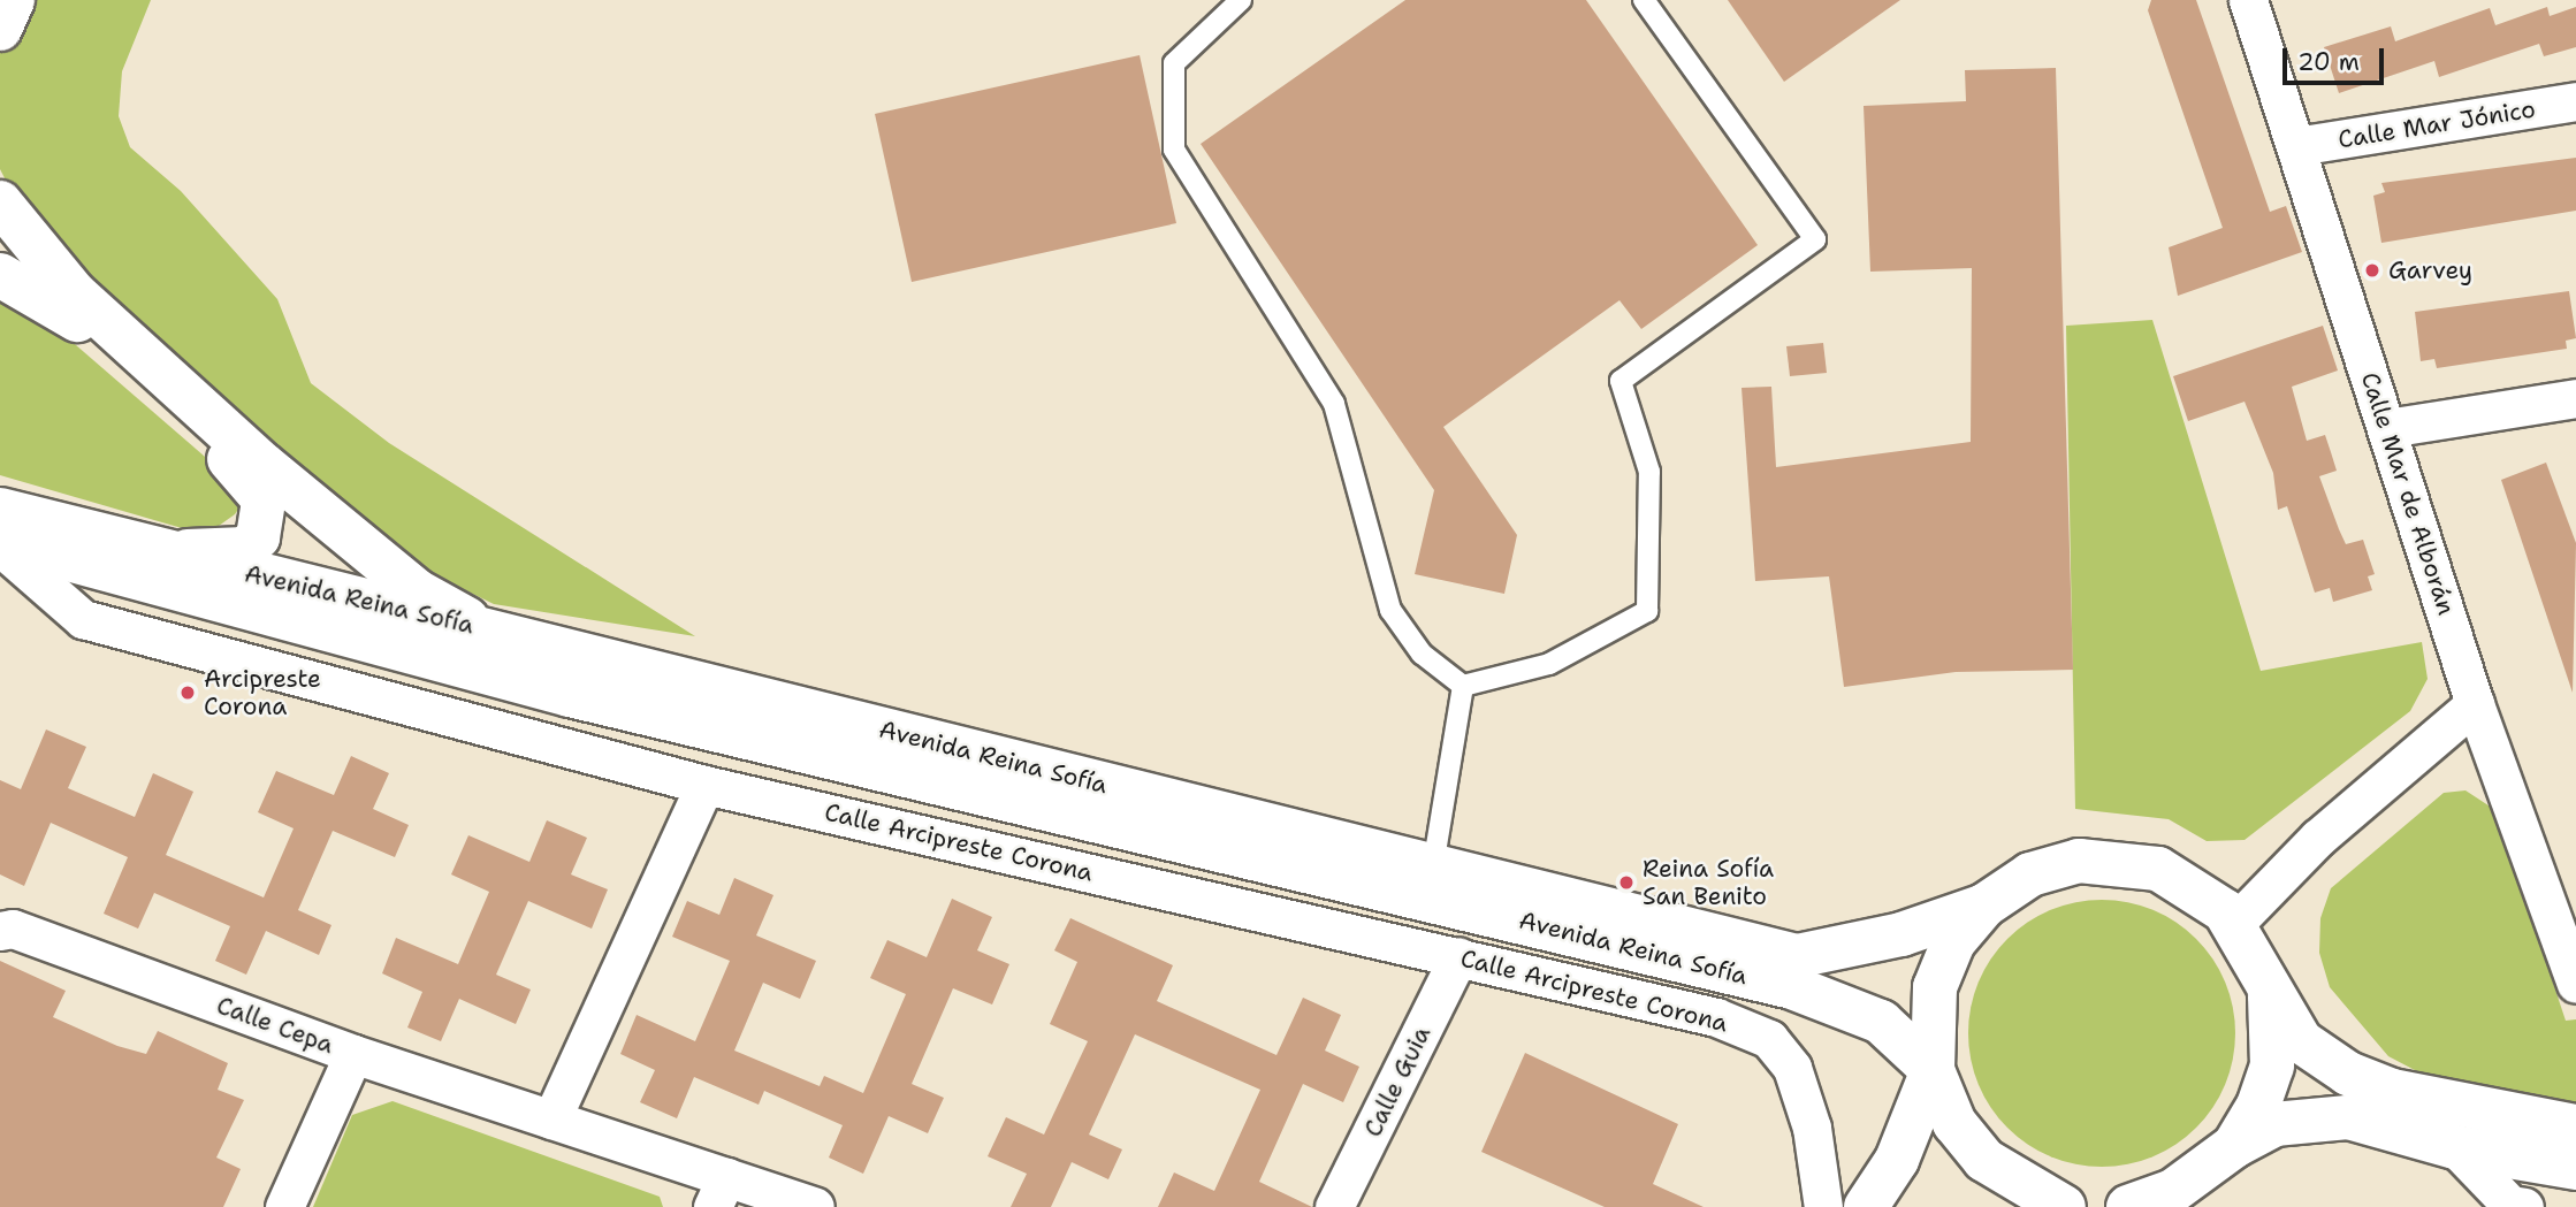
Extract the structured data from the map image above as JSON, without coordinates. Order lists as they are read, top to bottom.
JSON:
{
  "streets": {
    "main road": ["Avenida Reina Sofía"],
    "street": [
      "Calle Mar Jónico",
      "Calle Mar de Alborán",
      "Calle Arcipreste Corona",
      "Calle Cepa",
      "Calle Guia"
    ]
  },
  "crossings": [
    ["Calle Mar Jónico", "Calle Mar de Alborán"],
    ["Avenida Reina Sofía", "Calle Arcipreste Corona"],
    ["Calle Arcipreste Corona", "Calle Guia"]
  ],
  "places": ["Garvey", "Arcipreste Corona", "Reina Sofía San Benito"],
  "scale_bar": "20 m"
}
